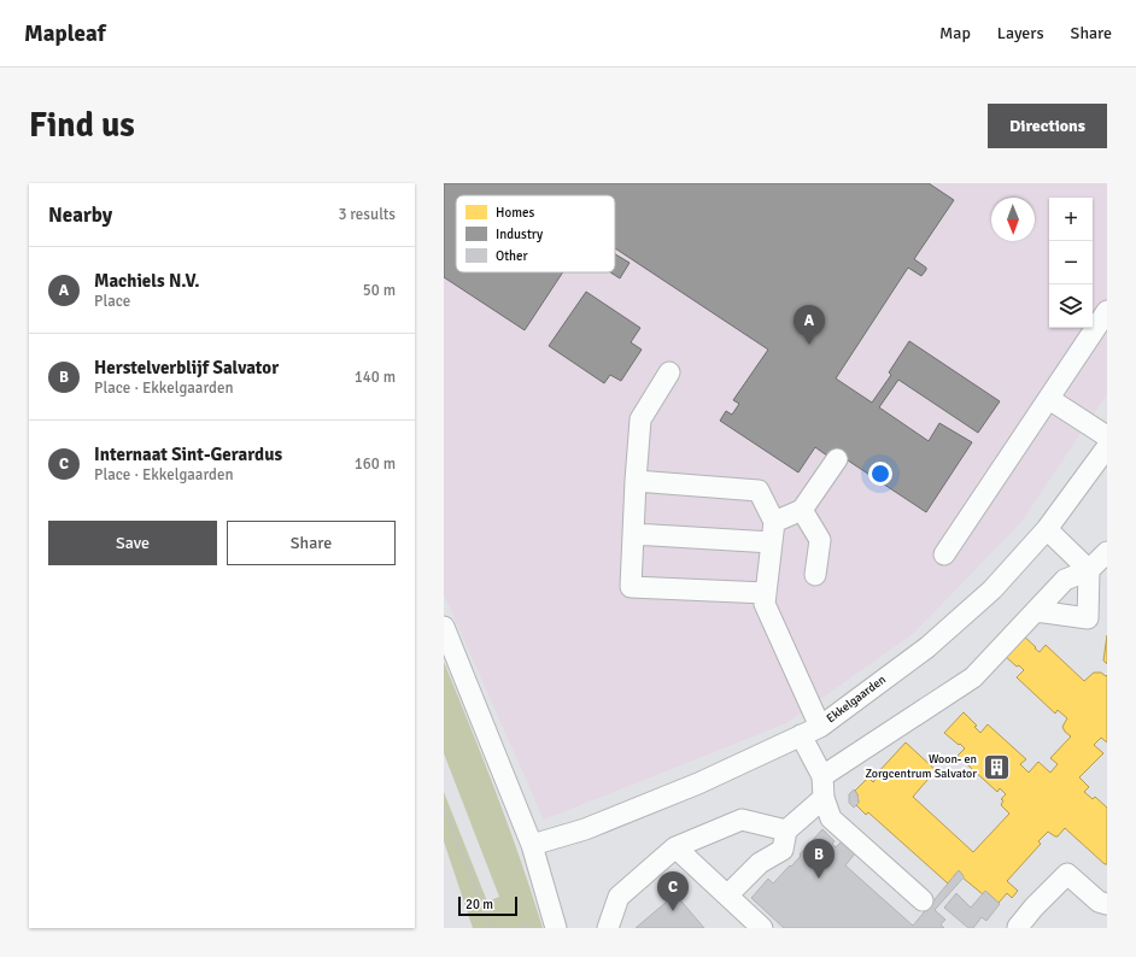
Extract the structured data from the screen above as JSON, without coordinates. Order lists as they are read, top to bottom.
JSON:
{
  "streets": {
    "street": ["Ekkelgaarden"]
  },
  "places": {
    "building": ["Woon- en Zorgcentrum Salvator"]
  },
  "legend": ["Homes", "Industry", "Other"],
  "scale_bar": "20 m",
  "north": "bottom",
  "page": {
    "header": "Mapleaf",
    "nav": ["Map", "Layers", "Share"],
    "buttons": [
      "Directions",
      ["Save", "Share"]
    ],
    "title": "Find us",
    "heading": ["Nearby", "3 results"],
    "map_buttons": ["+", "−"],
    "list": [
      {
        "mark": "A",
        "name": "Machiels N.V.",
        "note": "Place",
        "value": "50 m"
      },
      {
        "mark": "B",
        "name": "Herstelverblijf Salvator",
        "note": "Place · Ekkelgaarden",
        "value": "140 m"
      },
      {
        "mark": "C",
        "name": "Internaat Sint-Gerardus",
        "note": "Place · Ekkelgaarden",
        "value": "160 m"
      }
    ],
    "pins": ["A", "B", "C"],
    "scale": "20 m"
  }
}
